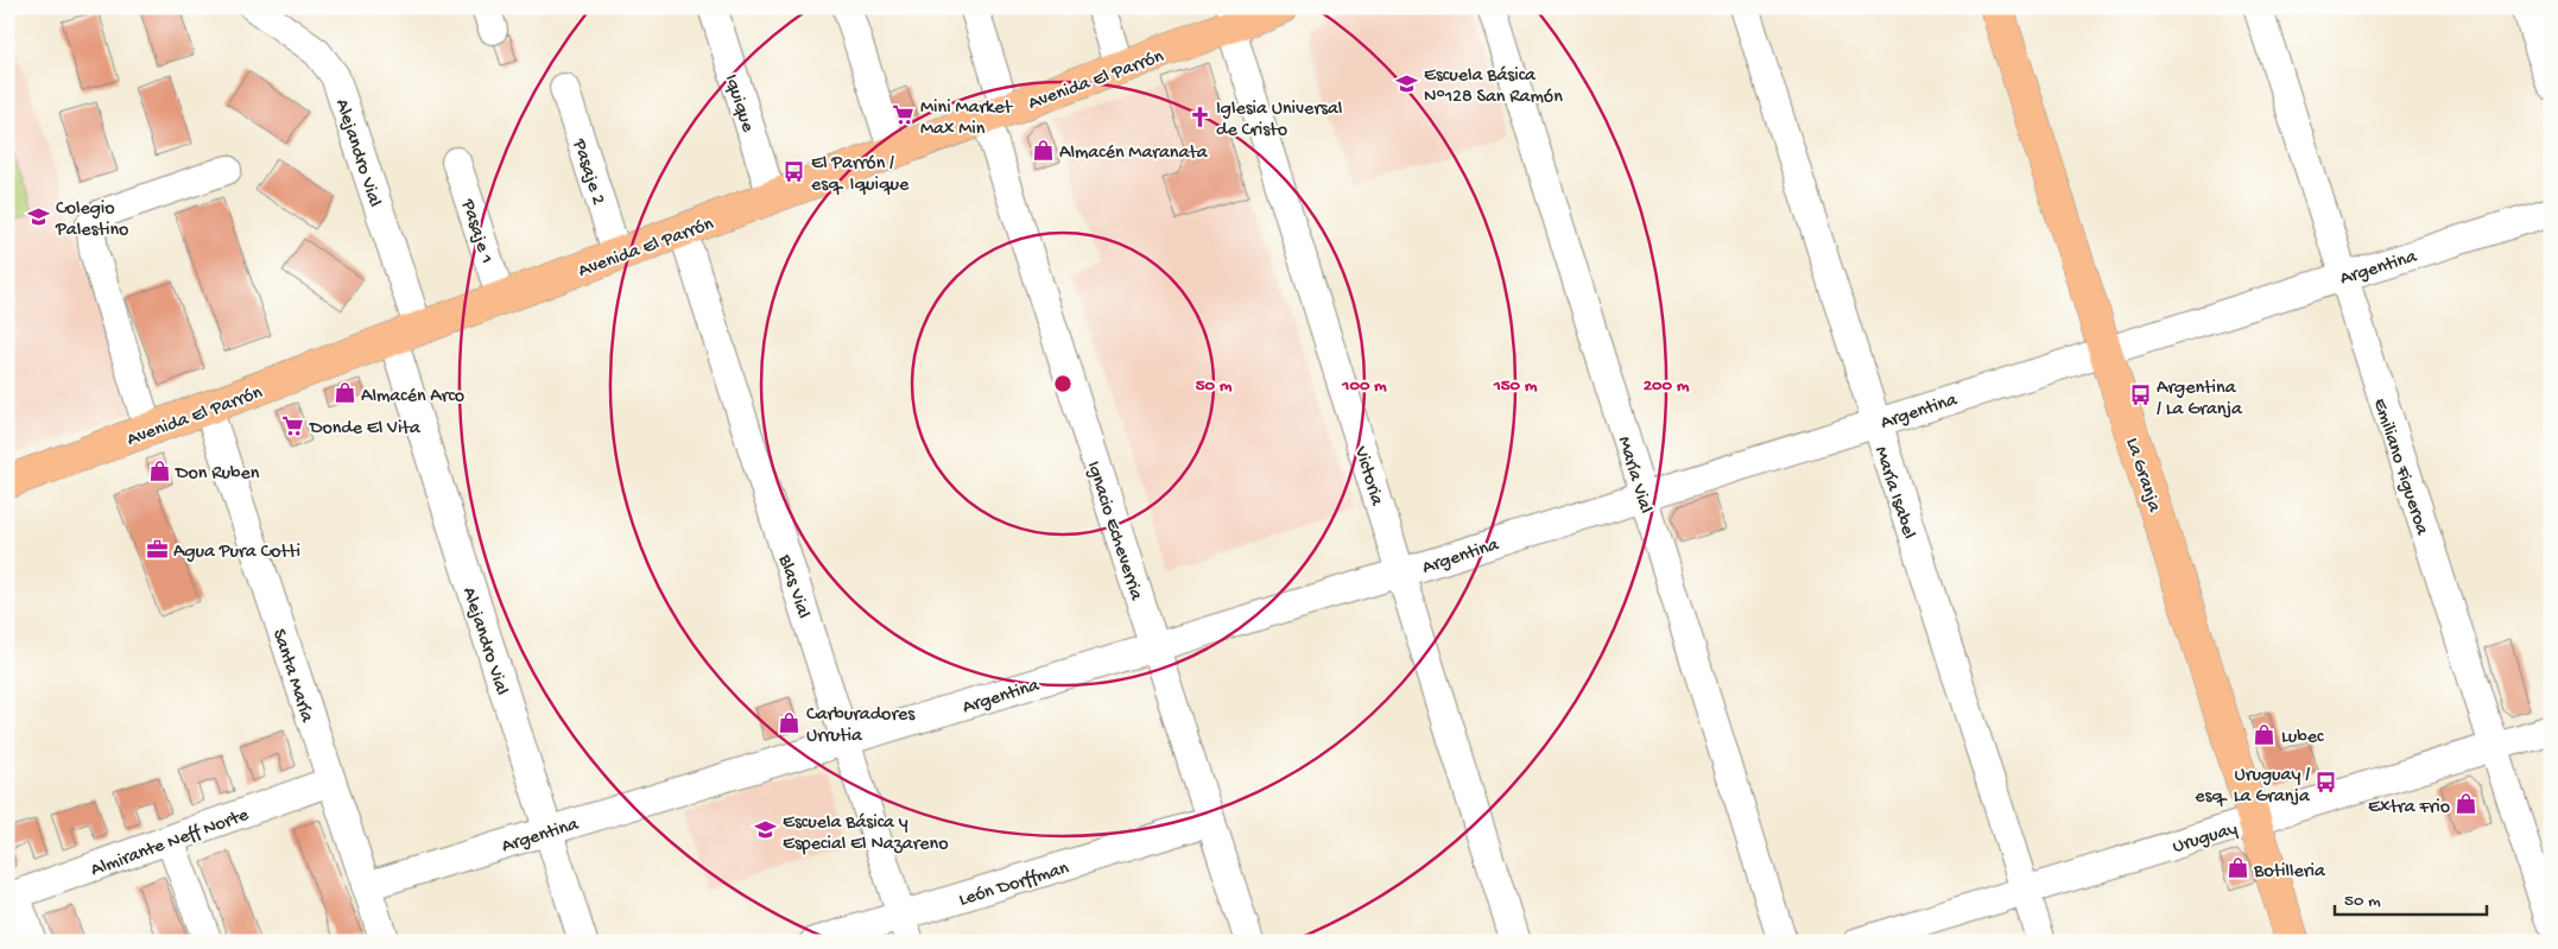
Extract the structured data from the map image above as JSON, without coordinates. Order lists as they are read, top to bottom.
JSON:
{
  "streets": {
    "main road": ["Avenida El Parrón", "La Granja"],
    "street": [
      "Iquique",
      "Alejandro Vial",
      "Pasaje 2",
      "Pasaje 1",
      "Argentina",
      "Emiliano Figueroa",
      "María Vial",
      "Victoria",
      "María Isabel",
      "Ignacio Echeverria",
      "Blas Vial",
      "Santa María",
      "Uruguay",
      "Almirante Neff Norte",
      "León Dorffman"
    ]
  },
  "crossings": [
    ["Avenida El Parrón", "Iquique"],
    ["Avenida El Parrón", "Alejandro Vial"],
    ["Avenida El Parrón", "Pasaje 2"],
    ["Avenida El Parrón", "Pasaje 1"],
    ["Avenida El Parrón", "Victoria"],
    ["Avenida El Parrón", "Ignacio Echeverria"],
    ["Avenida El Parrón", "Blas Vial"],
    ["Avenida El Parrón", "Santa María"],
    ["Alejandro Vial", "Argentina"],
    ["Argentina", "Emiliano Figueroa"],
    ["Argentina", "María Vial"],
    ["Argentina", "La Granja"],
    ["Argentina", "Victoria"],
    ["Argentina", "María Isabel"],
    ["Argentina", "Ignacio Echeverria"],
    ["Argentina", "Blas Vial"],
    ["Argentina", "Santa María"],
    ["Emiliano Figueroa", "Uruguay"],
    ["La Granja", "Uruguay"],
    ["María Isabel", "Uruguay"],
    ["Ignacio Echeverria", "León Dorffman"],
    ["Blas Vial", "León Dorffman"],
    ["Santa María", "Almirante Neff Norte"]
  ],
  "places": {
    "school or university": ["Escuela Básica N°128 San Ramón", "Colegio Palestino", "Escuela Básica y Especial El Nazareno"],
    "supermarket": ["Mini Market Max Min", "Donde El Vita"],
    "church": ["Iglesia Universal de Cristo"],
    "shop": [
      "Almacén Maranata",
      "Almacén Arco",
      "Don Ruben",
      "Carburadores Urrutia",
      "Lubec",
      "Extra Frio",
      "Botilleria"
    ],
    "bus stop": ["El Parrón / esq. Iquique", "Argentina / La Granja", "Uruguay / esq. La Granja"],
    "office": ["Agua Pura Cotti"]
  },
  "scale_bar": "50 m",
  "rings": [
    "50 m",
    "100 m",
    "150 m",
    "200 m"
  ]
}
